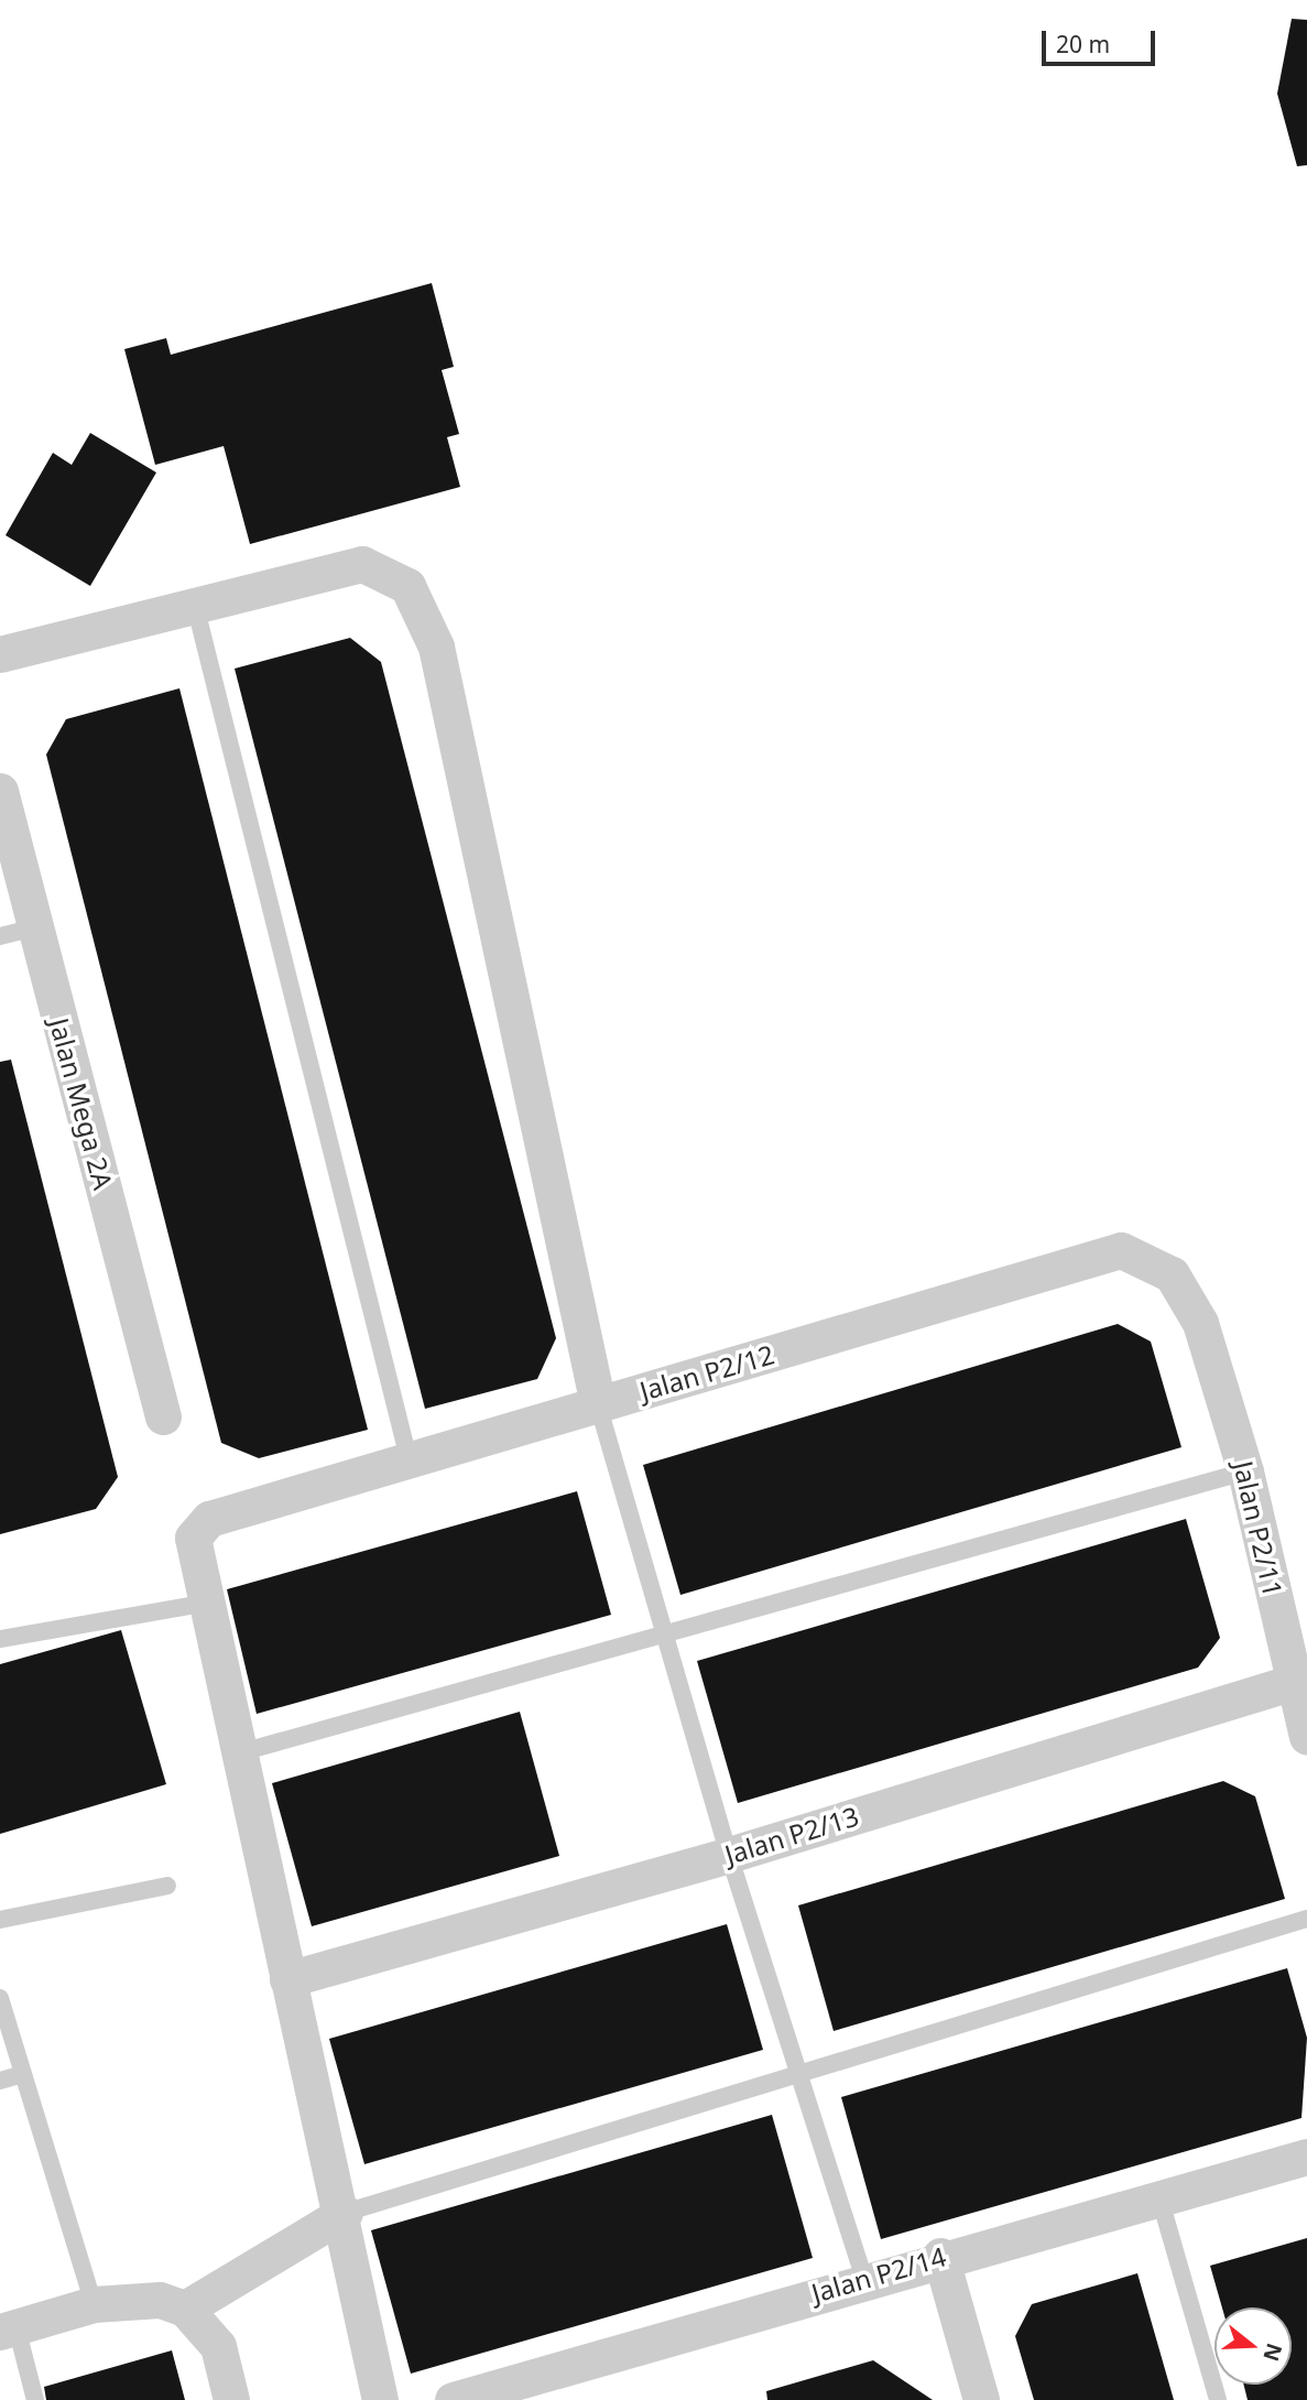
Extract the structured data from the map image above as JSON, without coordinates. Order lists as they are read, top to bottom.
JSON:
{
  "streets": {
    "street": [
      "Jalan Mega 2A",
      "Jalan P2/12",
      "Jalan P2/11",
      "Jalan P2/13",
      "Jalan P2/14"
    ]
  },
  "crossings": [
    ["Jalan P2/12", "Jalan P2/11"],
    ["Jalan P2/11", "Jalan P2/13"]
  ],
  "scale_bar": "20 m",
  "north": "right"
}
